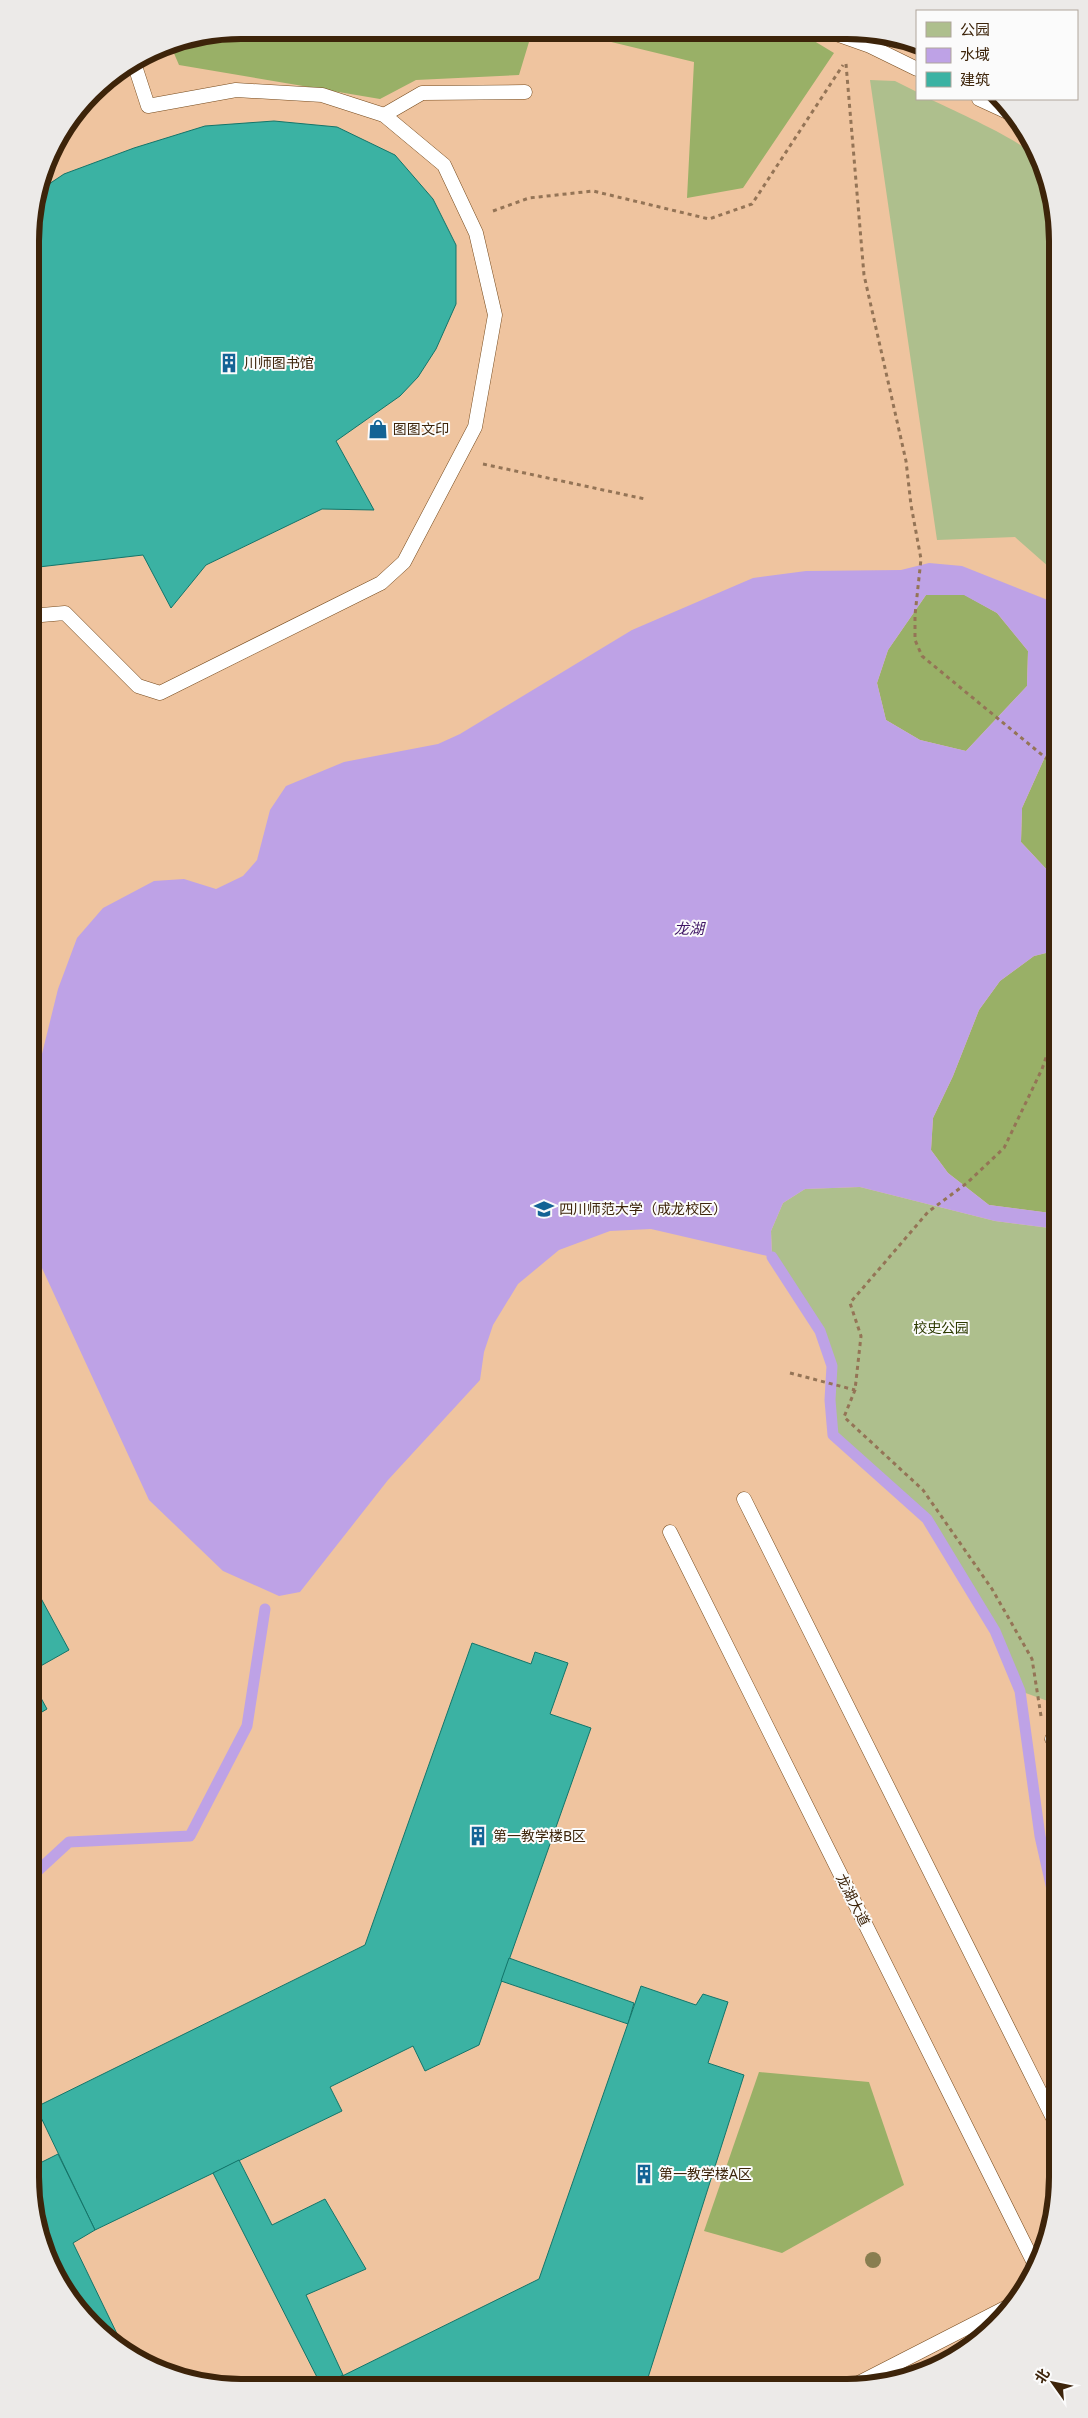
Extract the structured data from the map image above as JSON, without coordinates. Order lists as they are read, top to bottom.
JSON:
{
  "streets": {
    "lane": ["龙湖大道"]
  },
  "water": ["龙湖"],
  "parks": ["校史公园"],
  "places": {
    "building": ["川师图书馆", "第一教学楼B区", "第一教学楼A区"],
    "shop": ["图图文印"],
    "school or university": ["四川师范大学（成龙校区）"]
  },
  "legend": ["公园", "水域", "建筑"],
  "north": "top left"
}
